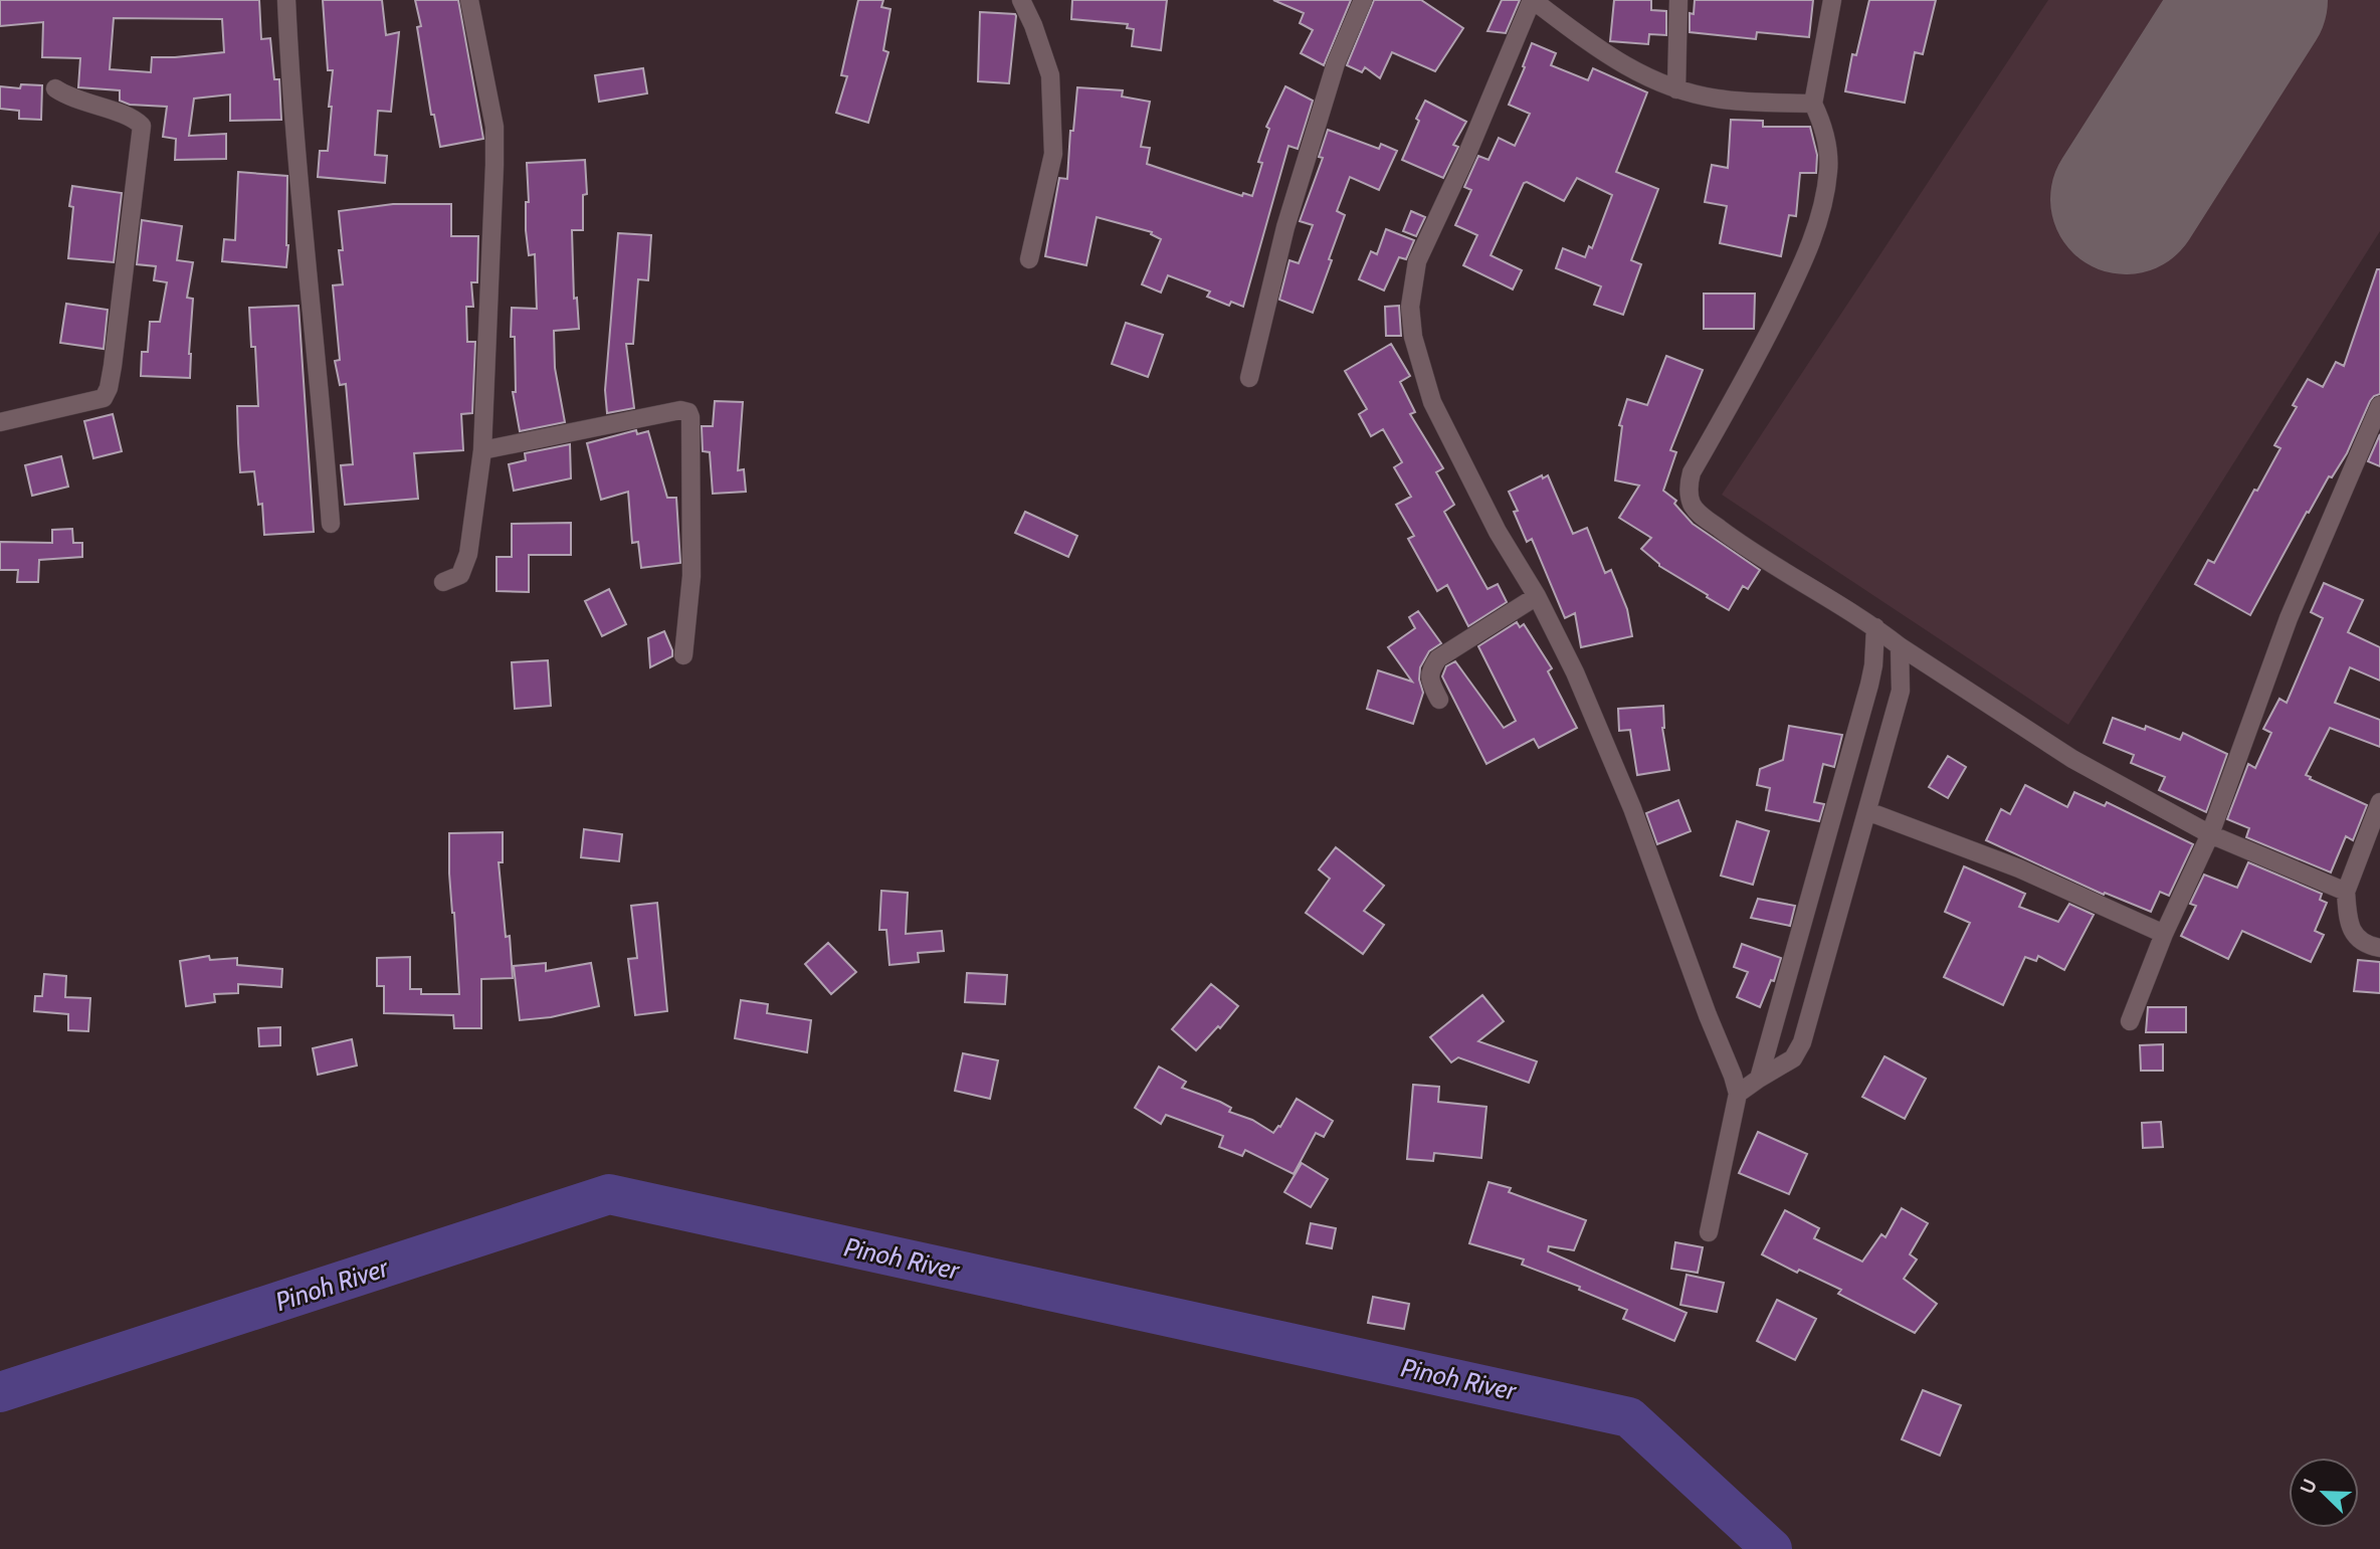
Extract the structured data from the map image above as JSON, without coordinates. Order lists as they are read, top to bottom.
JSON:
{
  "water": ["Pinoh River"],
  "north": "top left"
}
